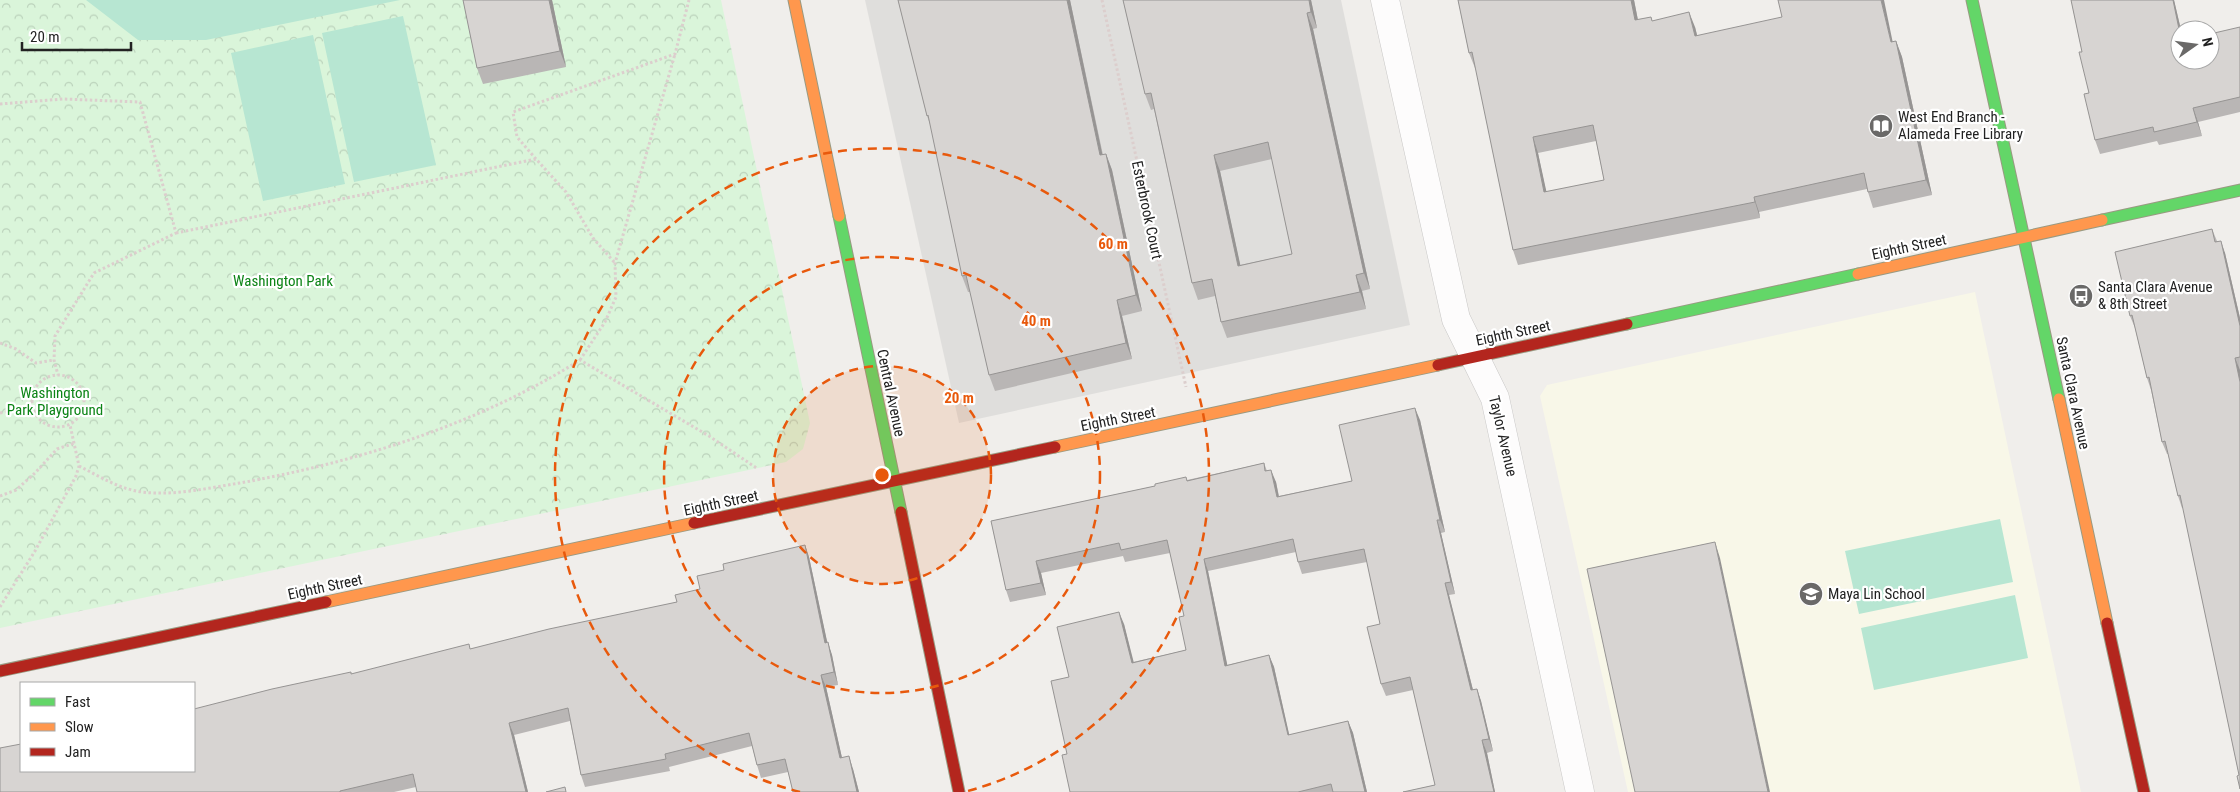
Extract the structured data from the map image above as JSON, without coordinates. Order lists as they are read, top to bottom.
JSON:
{
  "streets": {
    "main road": ["Eighth Street", "Central Avenue", "Santa Clara Avenue"],
    "street": ["Taylor Avenue"],
    "path": ["Esterbrook Court"]
  },
  "crossings": [
    ["Esterbrook Court", "Eighth Street"],
    ["Eighth Street", "Central Avenue"],
    ["Eighth Street", "Santa Clara Avenue"],
    ["Eighth Street", "Taylor Avenue"]
  ],
  "parks": ["Washington Park", "Washington Park Playground"],
  "places": {
    "library": ["West End Branch - Alameda Free Library"],
    "bus stop": ["Santa Clara Avenue & 8th Street"],
    "school or university": ["Maya Lin School"]
  },
  "legend": ["Fast", "Slow", "Jam"],
  "scale_bar": "20 m",
  "north": "right",
  "rings": ["60 m", "40 m", "20 m"]
}
